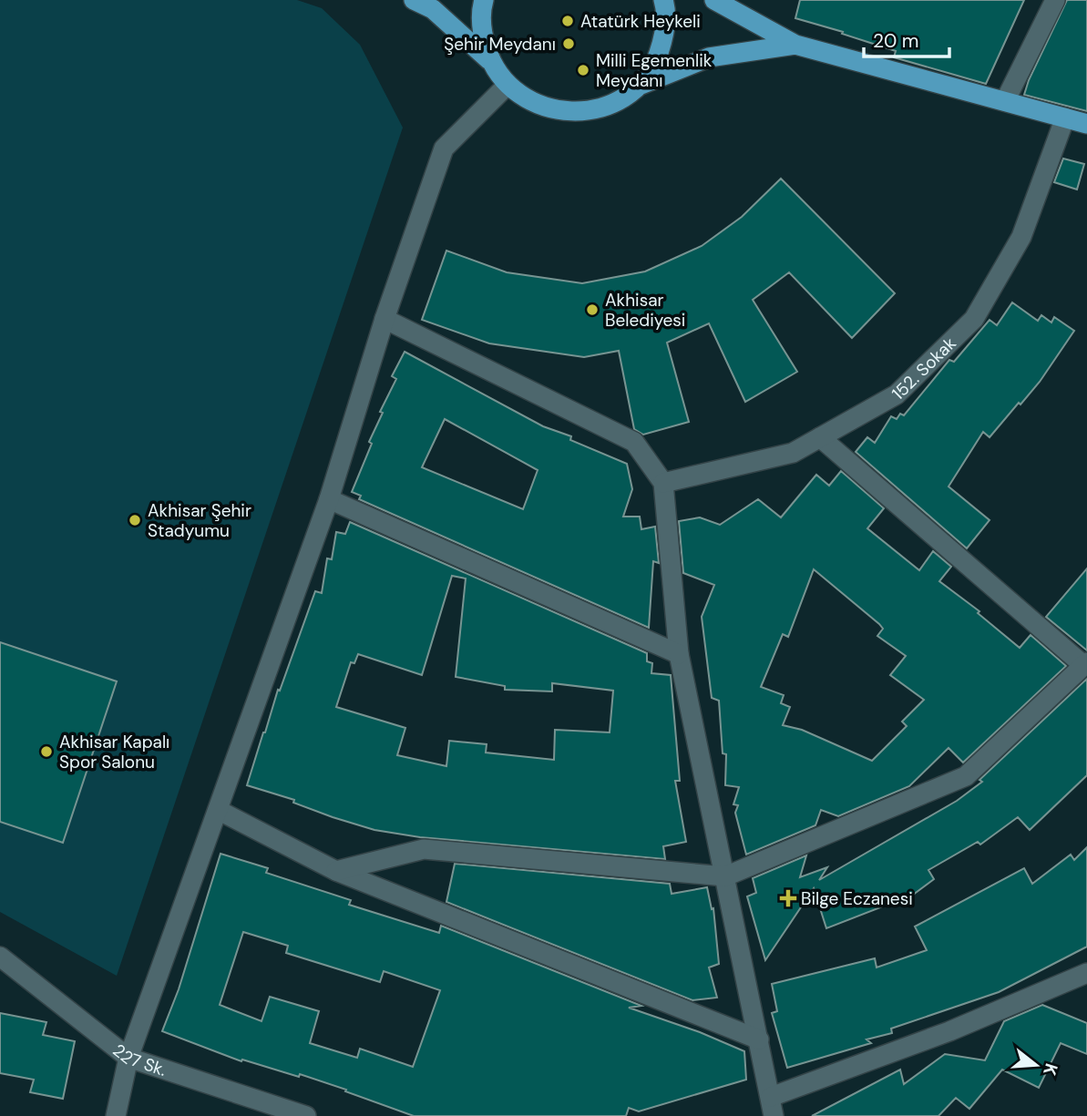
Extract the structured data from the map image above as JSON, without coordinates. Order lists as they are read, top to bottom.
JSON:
{
  "streets": {
    "street": ["152. Sokak", "227 Sk."]
  },
  "places": {
    "other": [
      "Atatürk Heykeli",
      "Şehir Meydanı",
      "Milli Egemenlik Meydanı",
      "Akhisar Belediyesi",
      "Akhisar Şehir Stadyumu",
      "Akhisar Kapalı Spor Salonu"
    ],
    "health": ["Bilge Eczanesi"]
  },
  "scale_bar": "20 m",
  "north": "right"
}
